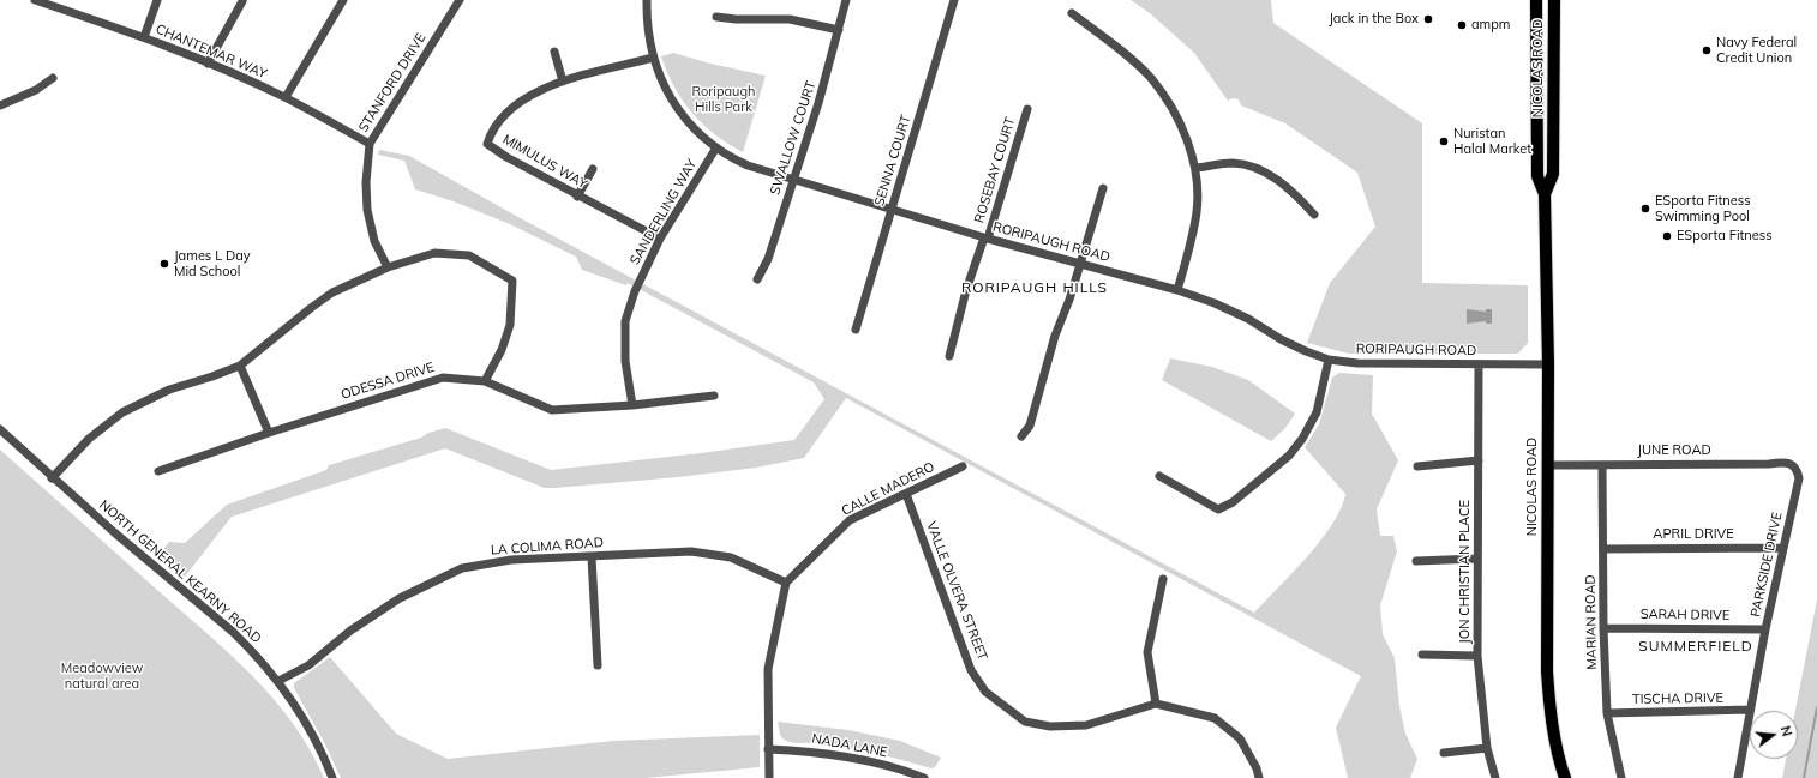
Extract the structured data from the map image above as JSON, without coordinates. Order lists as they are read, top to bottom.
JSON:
{
  "streets": {
    "main road": ["NICOLAS ROAD"],
    "street": [
      "CHANTEMAR WAY",
      "STANFORD DRIVE",
      "SWALLOW COURT",
      "SENNA COURT",
      "MIMULUS WAY",
      "ROSEBAY COURT",
      "SANDERLING WAY",
      "RORIPAUGH ROAD",
      "ODESSA DRIVE",
      "JUNE ROAD",
      "CALLE MADERO",
      "APRIL DRIVE",
      "LA COLIMA ROAD",
      "PARKSIDE DRIVE",
      "NORTH GENERAL KEARNY ROAD",
      "JON CHRISTIAN PLACE",
      "VALLE OLVERA STREET",
      "SARAH DRIVE",
      "MARIAN ROAD",
      "TISCHA DRIVE",
      "NADA LANE"
    ]
  },
  "crossings": [
    ["CHANTEMAR WAY", "STANFORD DRIVE"],
    ["NICOLAS ROAD", "RORIPAUGH ROAD"],
    ["NICOLAS ROAD", "JUNE ROAD"],
    ["SWALLOW COURT", "RORIPAUGH ROAD"],
    ["SENNA COURT", "RORIPAUGH ROAD"],
    ["MIMULUS WAY", "SANDERLING WAY"],
    ["MIMULUS WAY", "RORIPAUGH ROAD"],
    ["ROSEBAY COURT", "RORIPAUGH ROAD"],
    ["SANDERLING WAY", "RORIPAUGH ROAD"],
    ["SANDERLING WAY", "ODESSA DRIVE"],
    ["RORIPAUGH ROAD", "JON CHRISTIAN PLACE"],
    ["JUNE ROAD", "PARKSIDE DRIVE"],
    ["JUNE ROAD", "MARIAN ROAD"],
    ["CALLE MADERO", "LA COLIMA ROAD"],
    ["CALLE MADERO", "VALLE OLVERA STREET"],
    ["APRIL DRIVE", "PARKSIDE DRIVE"],
    ["APRIL DRIVE", "MARIAN ROAD"],
    ["LA COLIMA ROAD", "NORTH GENERAL KEARNY ROAD"],
    ["PARKSIDE DRIVE", "SARAH DRIVE"],
    ["PARKSIDE DRIVE", "TISCHA DRIVE"],
    ["SARAH DRIVE", "MARIAN ROAD"],
    ["MARIAN ROAD", "TISCHA DRIVE"]
  ],
  "districts": ["RORIPAUGH HILLS", "SUMMERFIELD"],
  "parks": ["Roripaugh Hills Park", "Meadowview natural area"],
  "places": [
    "Jack in the Box",
    "ampm",
    "Navy Federal Credit Union",
    "Nuristan Halal Market",
    "ESporta Fitness Swimming Pool",
    "ESporta Fitness",
    "James L Day Mid School"
  ],
  "north": "right"
}
